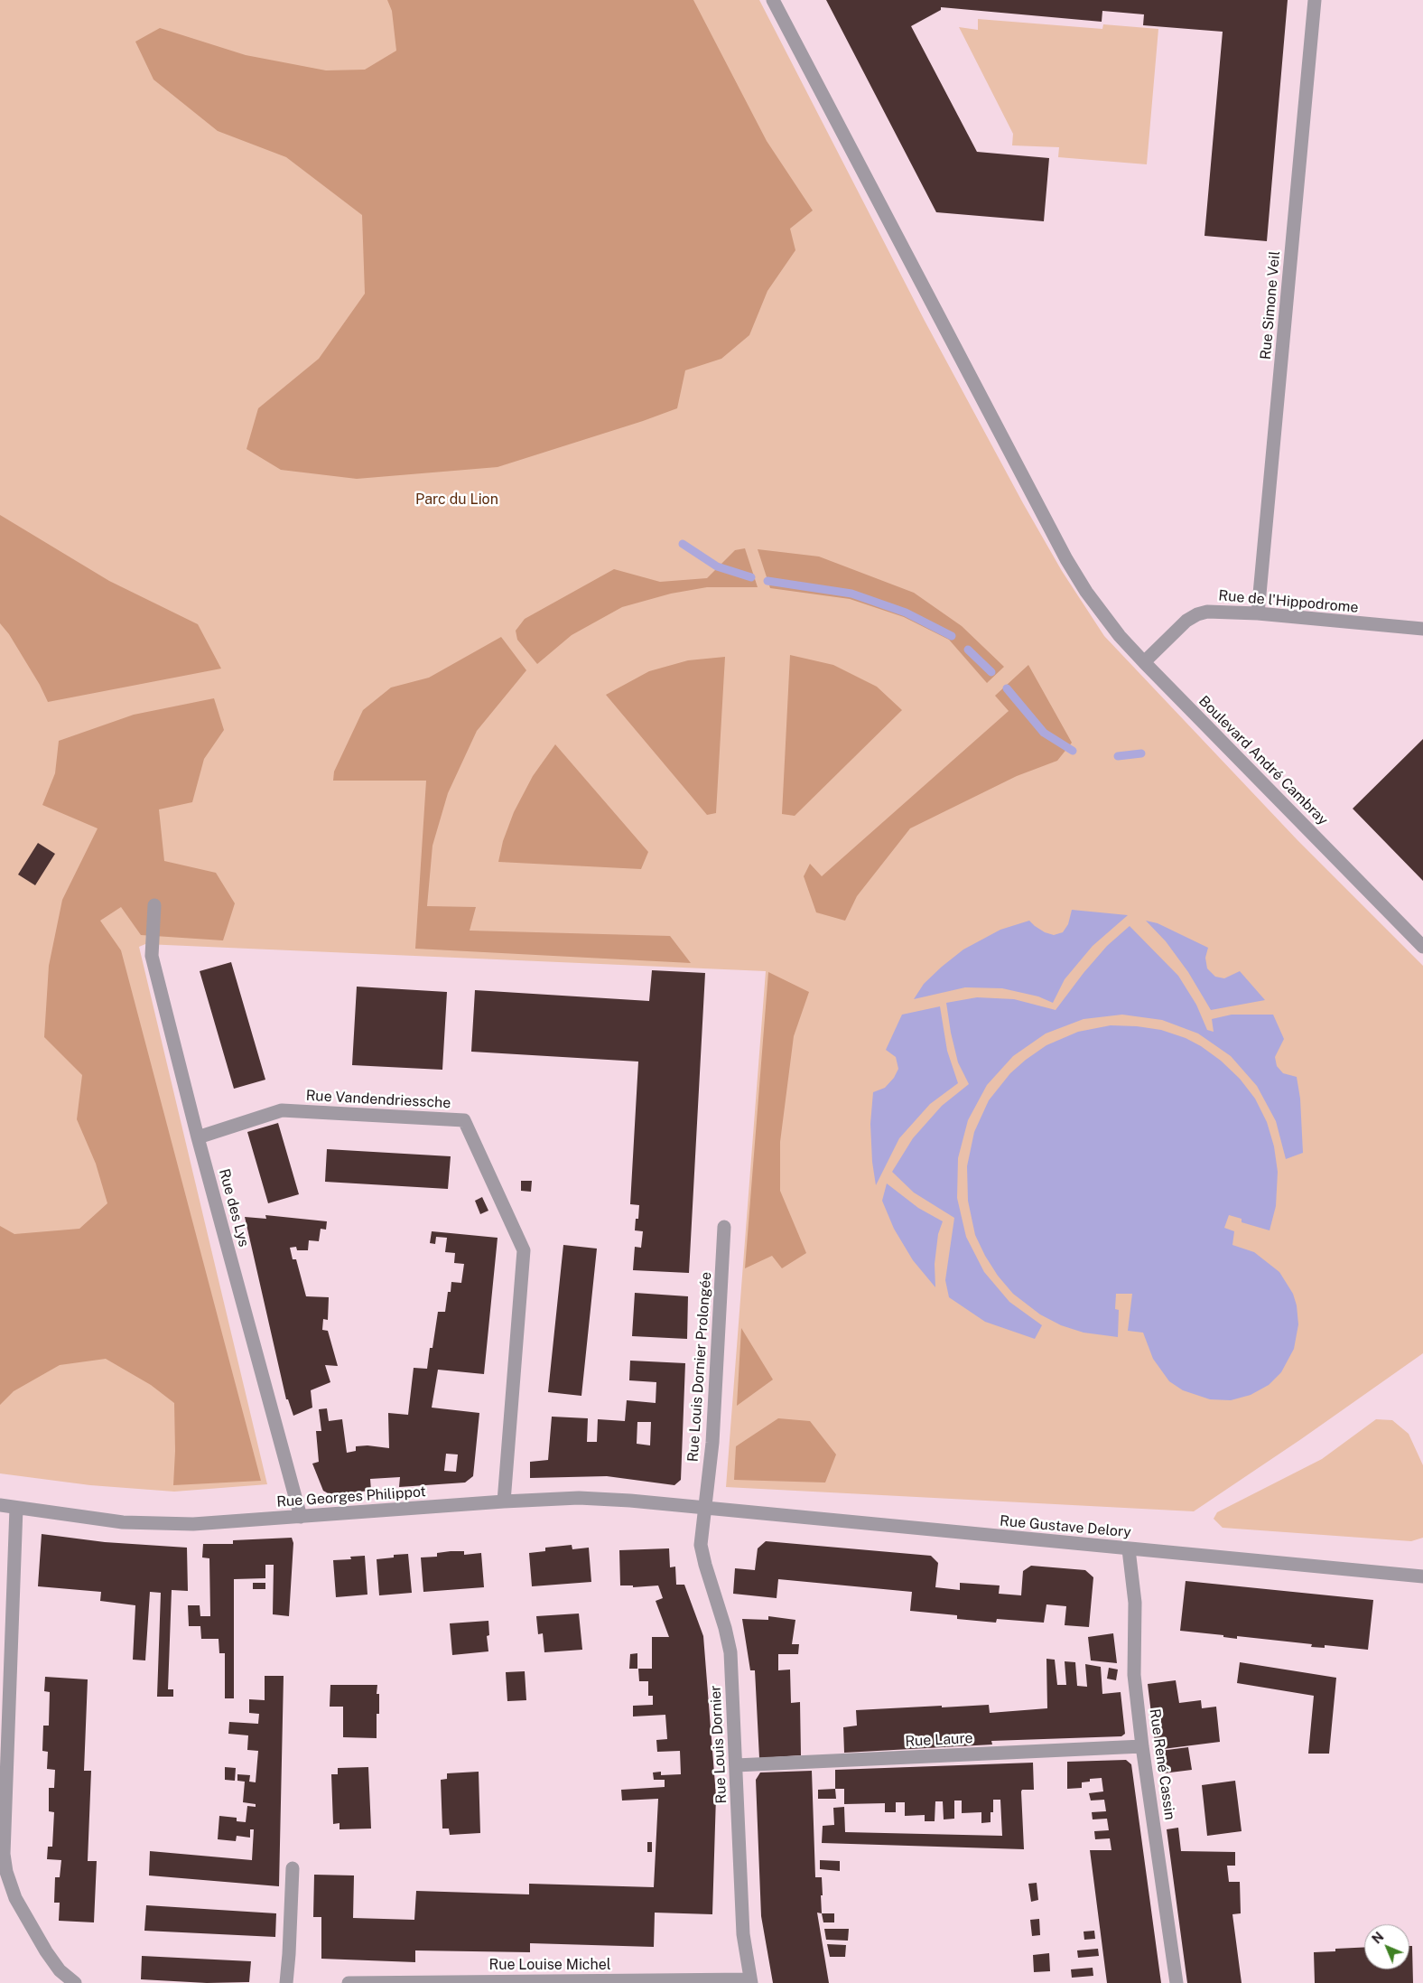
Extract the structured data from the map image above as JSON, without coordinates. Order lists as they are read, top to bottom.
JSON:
{
  "streets": {
    "street": [
      "Rue Simone Veil",
      "Rue de l'Hippodrome",
      "Boulevard André Cambray",
      "Rue Vandendriessche",
      "Rue des Lys",
      "Rue Louis Dornier Prolongée",
      "Rue Georges Philippot",
      "Rue Gustave Delory",
      "Rue Laure",
      "Rue Louis Dornier",
      "Rue René Cassin",
      "Rue Louise Michel"
    ]
  },
  "crossings": [
    ["Rue Simone Veil", "Rue de l'Hippodrome"],
    ["Rue de l'Hippodrome", "Boulevard André Cambray"],
    ["Rue Vandendriessche", "Rue des Lys"],
    ["Rue Vandendriessche", "Rue Georges Philippot"],
    ["Rue des Lys", "Rue Georges Philippot"],
    ["Rue Louis Dornier Prolongée", "Rue Georges Philippot"],
    ["Rue Louis Dornier Prolongée", "Rue Gustave Delory"],
    ["Rue Louis Dornier Prolongée", "Rue Louis Dornier"],
    ["Rue Georges Philippot", "Rue Gustave Delory"],
    ["Rue Georges Philippot", "Rue Louis Dornier"],
    ["Rue Gustave Delory", "Rue Louis Dornier"],
    ["Rue Gustave Delory", "Rue René Cassin"],
    ["Rue Laure", "Rue Louis Dornier"],
    ["Rue Laure", "Rue René Cassin"],
    ["Rue Louis Dornier", "Rue Louise Michel"]
  ],
  "parks": ["Parc du Lion"],
  "north": "top left"
}
